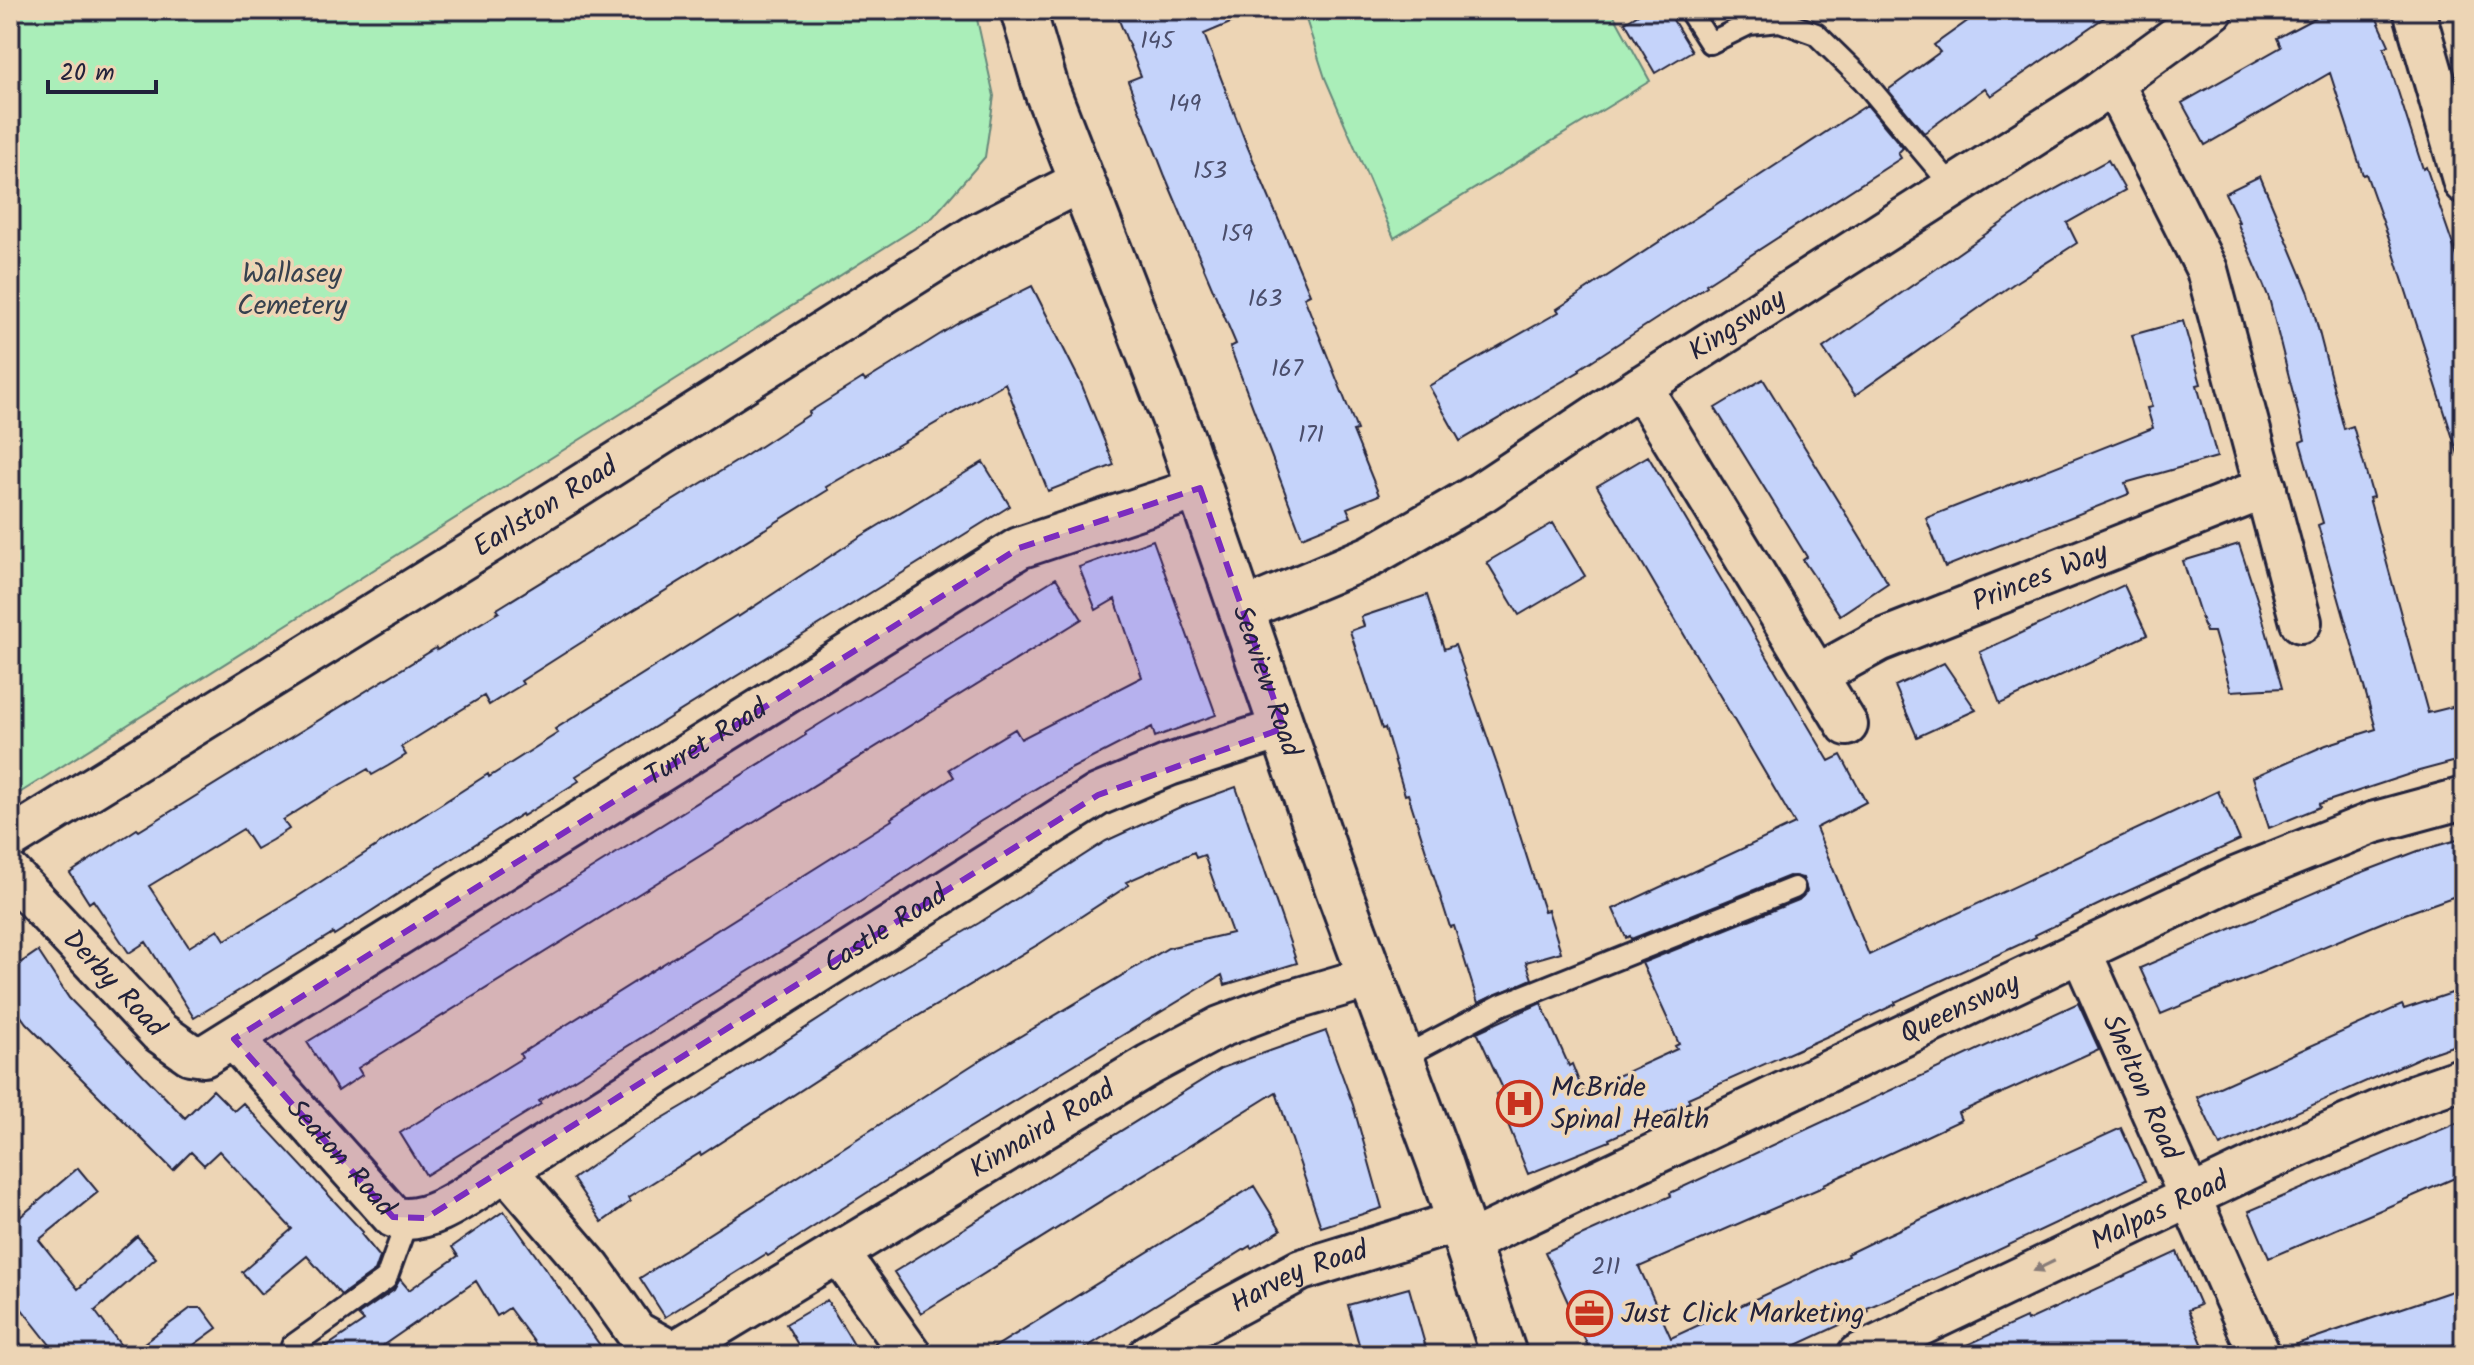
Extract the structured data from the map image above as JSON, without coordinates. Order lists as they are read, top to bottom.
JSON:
{
  "streets": {
    "street": [
      "Kingsway",
      "Earlston Road",
      "Princes Way",
      "Seaview Road",
      "Turret Road",
      "Castle Road",
      "Derby Road",
      "Queensway",
      "Shelton Road",
      "Kinnaird Road",
      "Seaton Road",
      "Malpas Road",
      "Harvey Road"
    ]
  },
  "crossings": [
    ["Kingsway", "Seaview Road"],
    ["Earlston Road", "Seaview Road"],
    ["Seaview Road", "Turret Road"],
    ["Seaview Road", "Castle Road"],
    ["Seaview Road", "Queensway"],
    ["Seaview Road", "Kinnaird Road"],
    ["Seaview Road", "Harvey Road"],
    ["Turret Road", "Derby Road"],
    ["Turret Road", "Seaton Road"],
    ["Castle Road", "Kinnaird Road"],
    ["Castle Road", "Seaton Road"],
    ["Derby Road", "Seaton Road"],
    ["Queensway", "Shelton Road"],
    ["Queensway", "Harvey Road"],
    ["Shelton Road", "Malpas Road"],
    ["Kinnaird Road", "Seaton Road"]
  ],
  "one_way": ["Malpas Road"],
  "parks": ["Wallasey Cemetery"],
  "places": {
    "hospital": ["McBride Spinal Health"],
    "office": ["Just Click Marketing"]
  },
  "house_numbers": [
    "145",
    "149",
    "153",
    "159",
    "163",
    "167",
    "171",
    "211"
  ],
  "scale_bar": "20 m"
}
